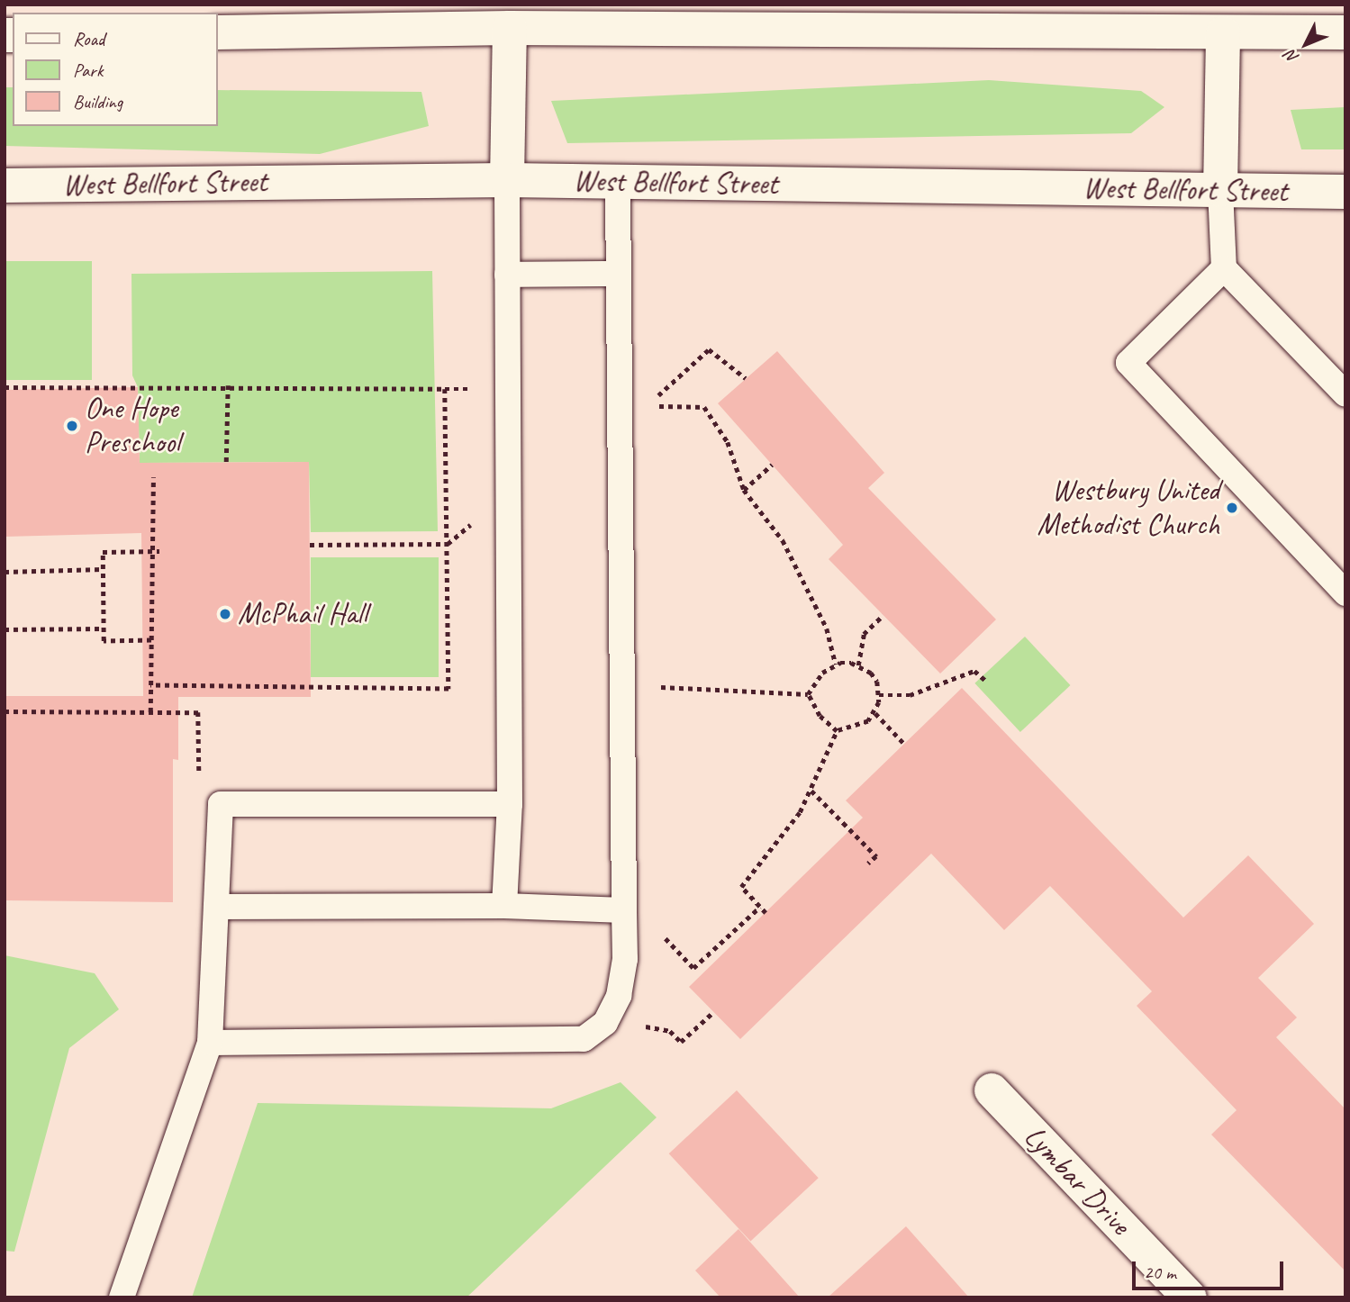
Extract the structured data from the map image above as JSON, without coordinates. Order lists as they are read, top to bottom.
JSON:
{
  "streets": {
    "main road": ["West Bellfort Street", "Lymbar Drive"]
  },
  "places": ["One Hope Preschool", "Westbury United Methodist Church", "McPhail Hall"],
  "legend": ["Road", "Park", "Building"],
  "scale_bar": "20 m",
  "north": "bottom left"
}
